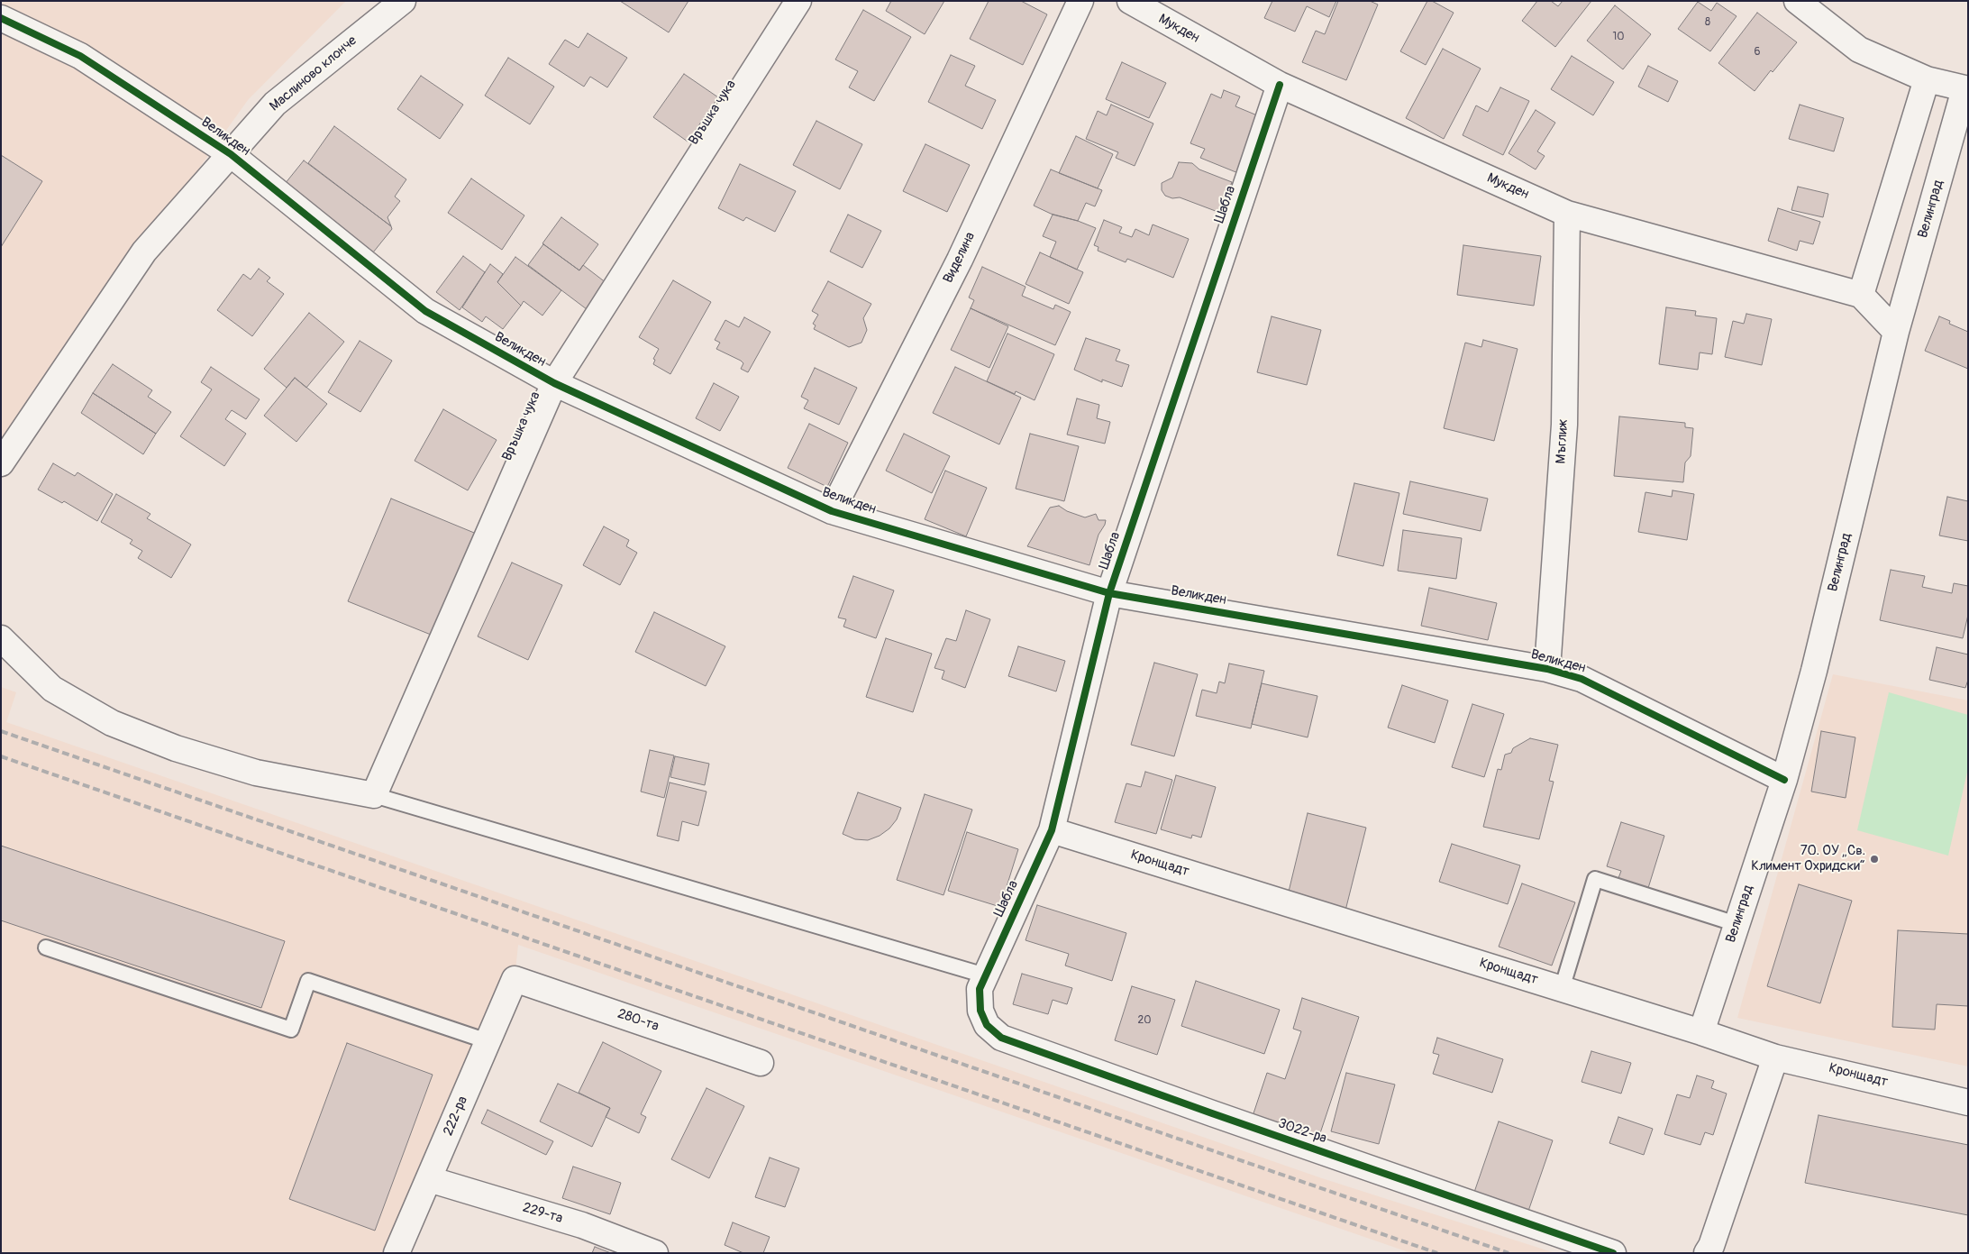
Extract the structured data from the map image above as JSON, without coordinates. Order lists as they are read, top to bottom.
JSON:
{
  "streets": {
    "street": [
      "Мукден",
      "Маслиново клонче",
      "Връшка чука",
      "Великден",
      "Шабла",
      "Велинград",
      "Виделина",
      "Мъглиж",
      "Кронщадт",
      "280-та",
      "222-ра",
      "3022-ра",
      "229-та"
    ]
  },
  "crossings": [
    ["Мукден", "Шабла"],
    ["Мукден", "Мъглиж"],
    ["Маслиново клонче", "Великден"],
    ["Връшка чука", "Великден"],
    ["Великден", "Шабла"],
    ["Великден", "Велинград"],
    ["Великден", "Виделина"],
    ["Великден", "Мъглиж"],
    ["Шабла", "Кронщадт"],
    ["Шабла", "3022-ра"],
    ["Велинград", "Кронщадт"],
    ["280-та", "222-ра"],
    ["222-ра", "229-та"]
  ],
  "places": ["70. ОУ „Св. Климент Охридски“"],
  "house_numbers": [
    "8",
    "10",
    "6",
    "20"
  ]
}
